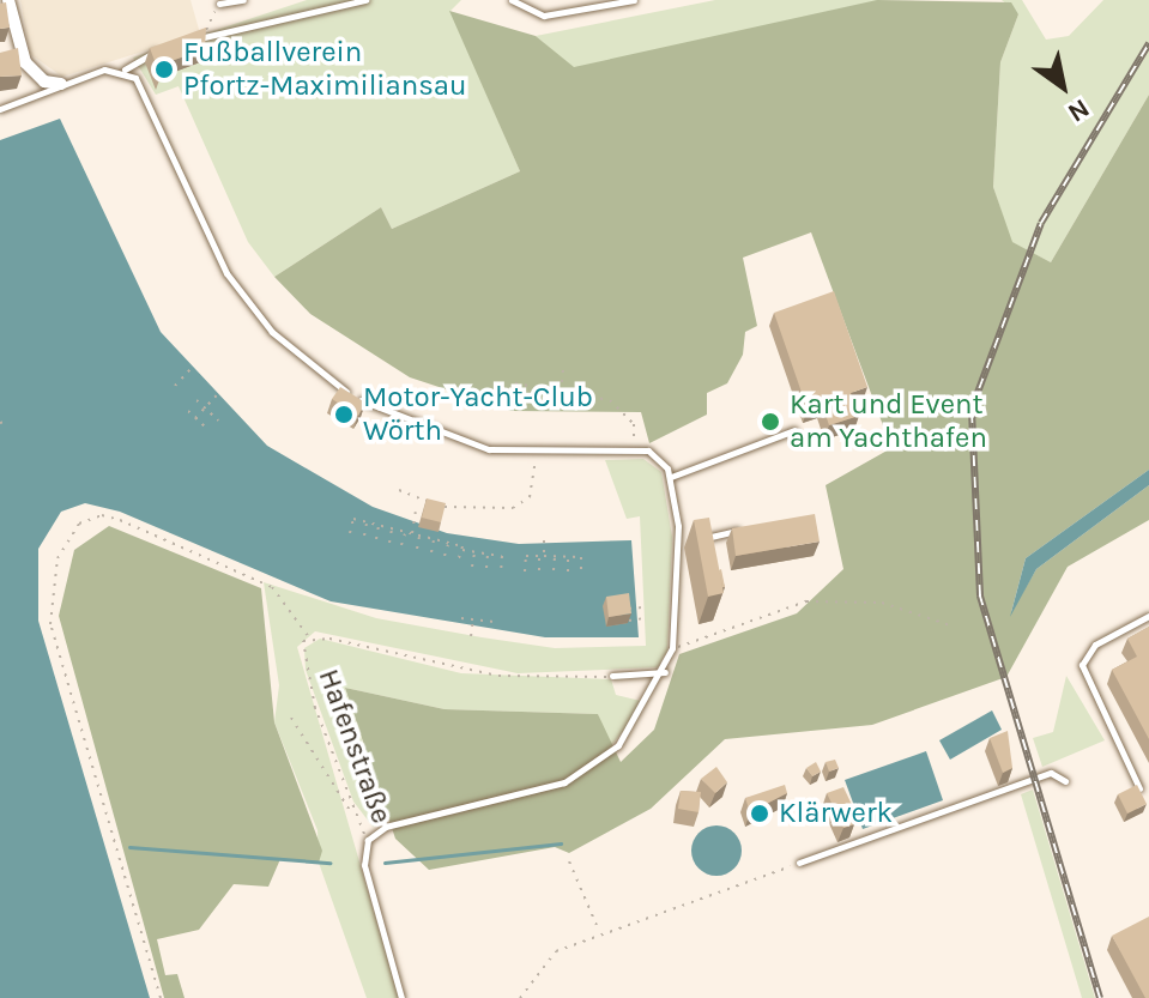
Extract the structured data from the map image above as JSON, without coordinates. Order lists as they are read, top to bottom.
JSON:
{
  "streets": {
    "lane": ["Hafenstraße"]
  },
  "places": [
    "Fußballverein Pfortz-Maximiliansau",
    "Motor-Yacht-Club Wörth",
    "Kart und Event am Yachthafen",
    "Klärwerk"
  ],
  "north": "bottom right"
}
